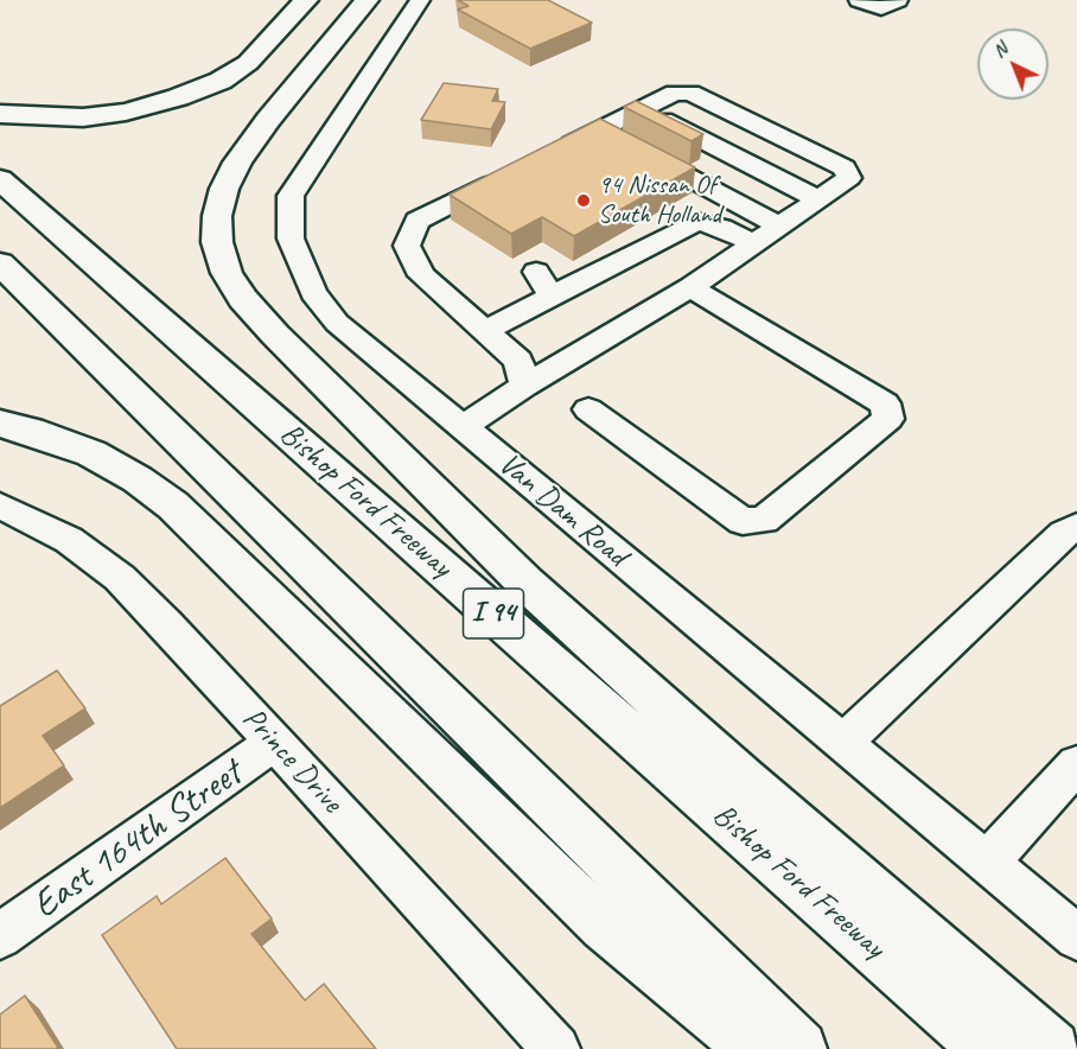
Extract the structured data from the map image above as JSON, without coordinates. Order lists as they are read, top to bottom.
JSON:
{
  "streets": {
    "highway": ["Bishop Ford Freeway", "I 94"],
    "street": ["Van Dam Road", "Prince Drive", "East 164th Street"]
  },
  "crossings": [
    ["Prince Drive", "East 164th Street"]
  ],
  "places": ["94 Nissan Of South Holland"],
  "north": "top left"
}
